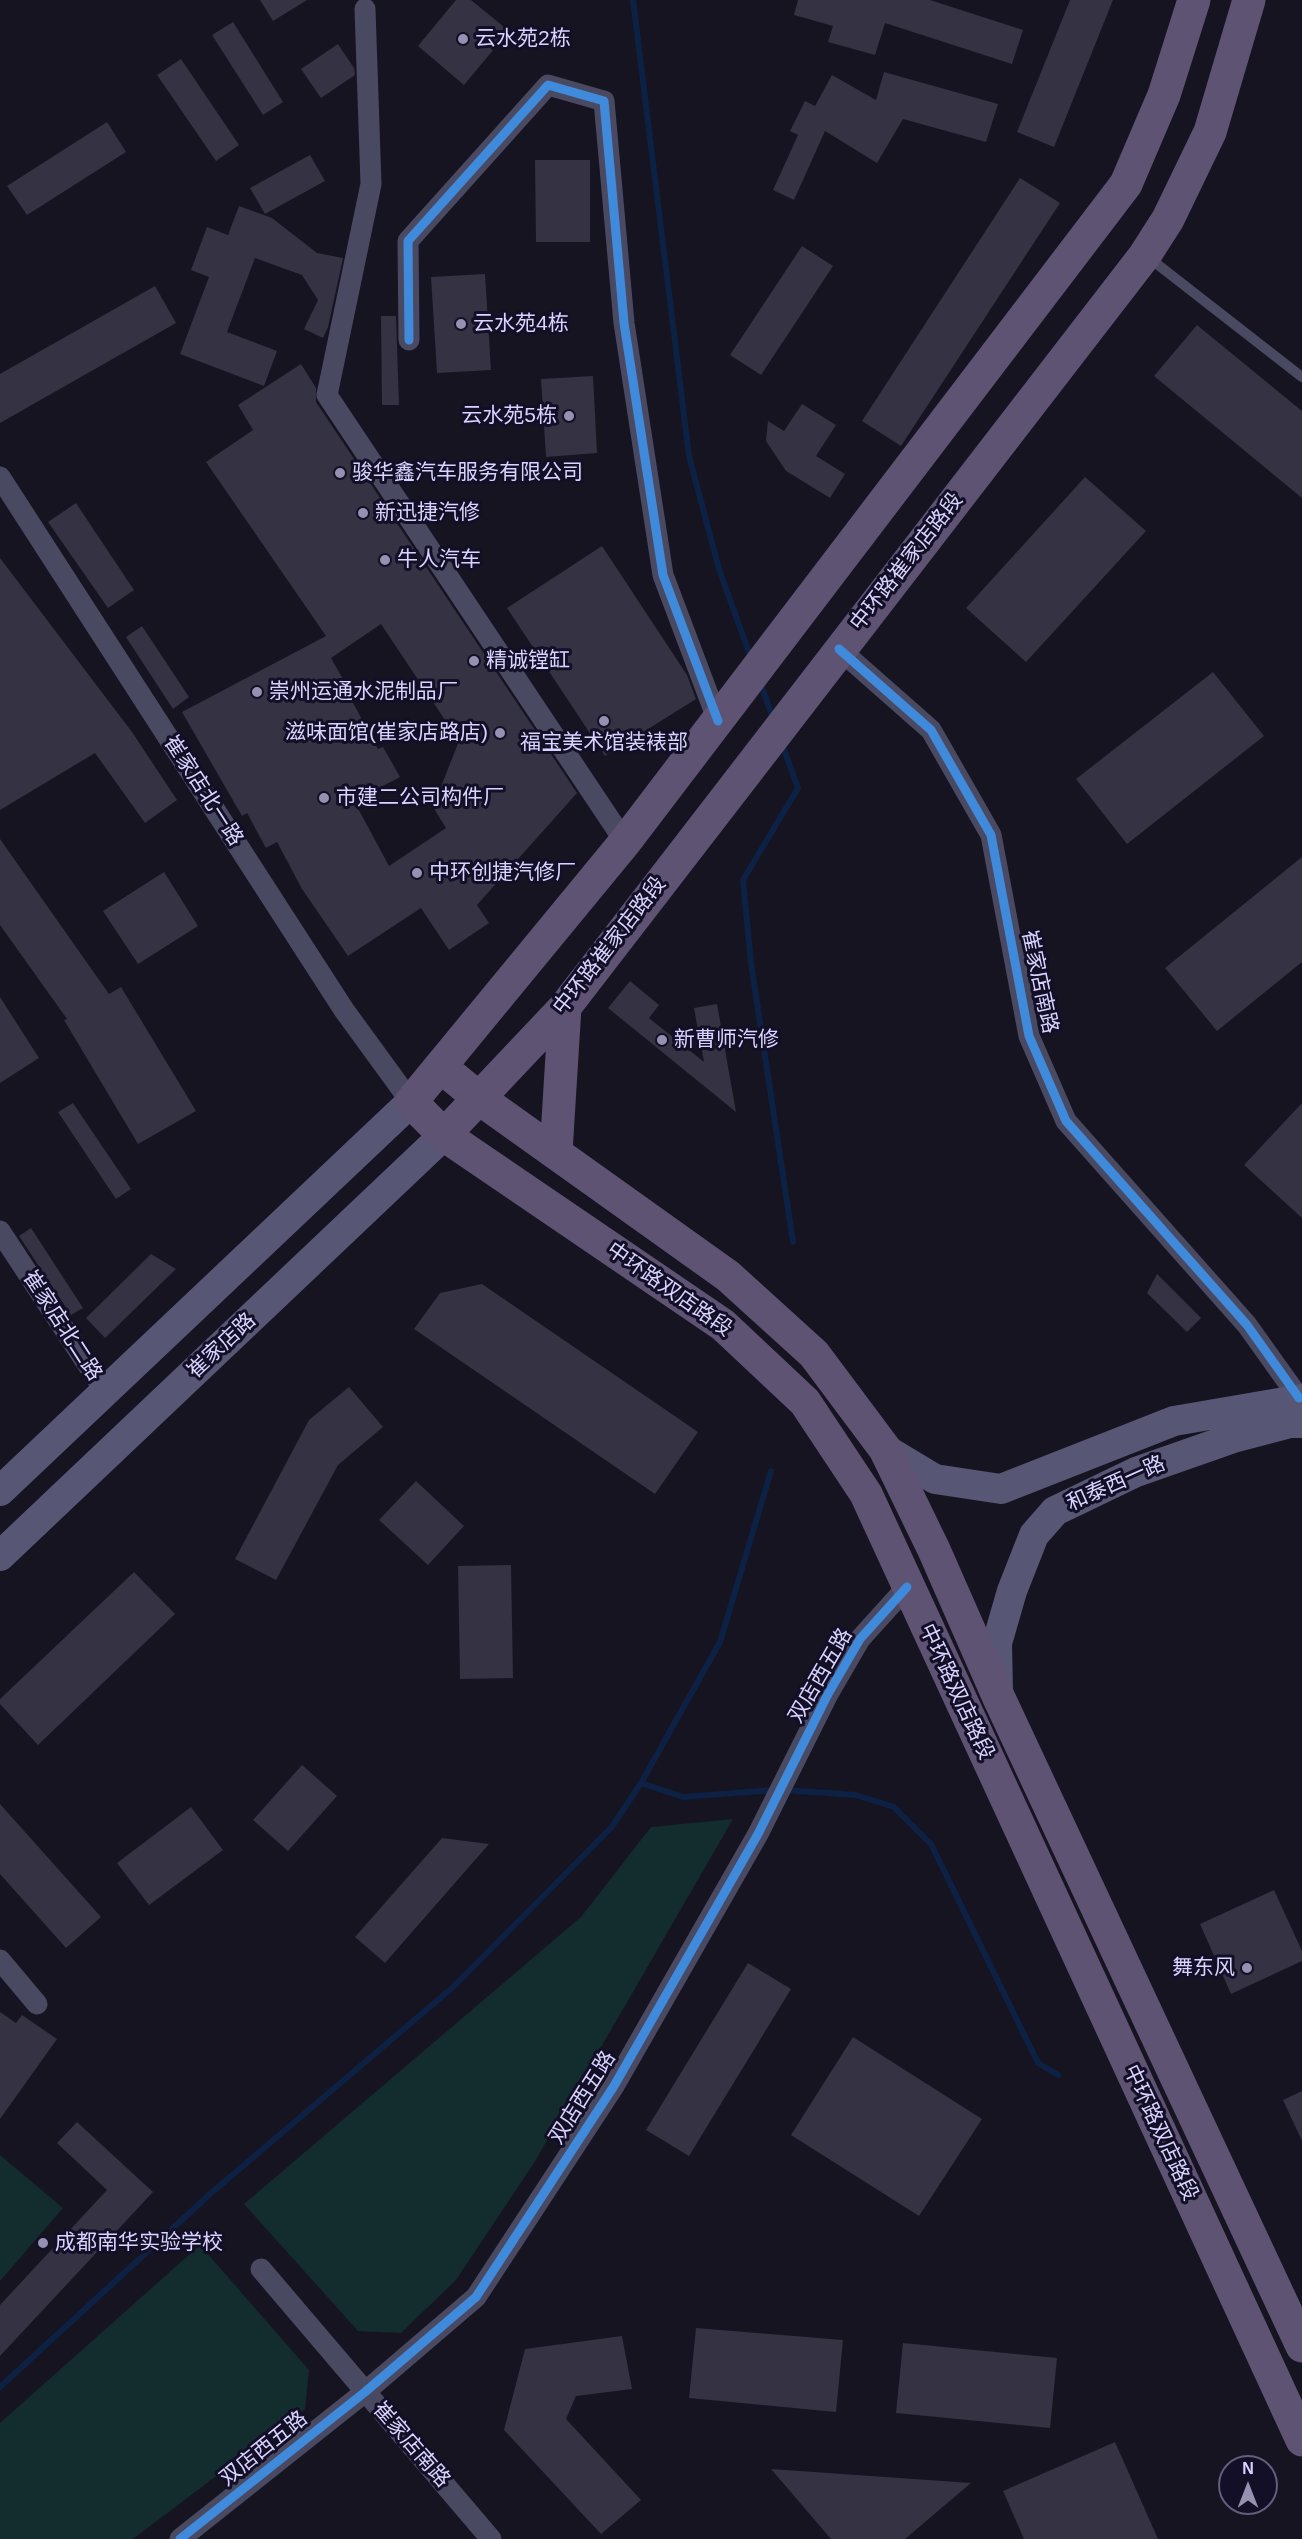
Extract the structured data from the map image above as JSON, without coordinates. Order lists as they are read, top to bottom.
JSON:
{
  "streets": {
    "main road": [
      "中环路崔家店路段",
      "中环路双店路段",
      "崔家店路",
      "和泰西一路"
    ],
    "street": [
      "崔家店北一路",
      "崔家店南路",
      "崔家店北二路",
      "双店西五路"
    ]
  },
  "crossings": [
    ["中环路崔家店路段", "崔家店南路"],
    ["中环路崔家店路段", "中环路双店路段"],
    ["中环路崔家店路段", "崔家店路"],
    ["崔家店北一路", "中环路双店路段"],
    ["崔家店南路", "和泰西一路"],
    ["崔家店南路", "双店西五路"],
    ["中环路双店路段", "崔家店路"],
    ["中环路双店路段", "和泰西一路"],
    ["中环路双店路段", "双店西五路"]
  ],
  "places": [
    "云水苑2栋",
    "云水苑4栋",
    "云水苑5栋",
    "骏华鑫汽车服务有限公司",
    "新迅捷汽修",
    "牛人汽车",
    "精诚镗缸",
    "崇州运通水泥制品厂",
    "福宝美术馆装裱部",
    "滋味面馆(崔家店路店)",
    "市建二公司构件厂",
    "中环创捷汽修厂",
    "新曹师汽修",
    "舞东风",
    "成都南华实验学校"
  ],
  "north": "top"
}
